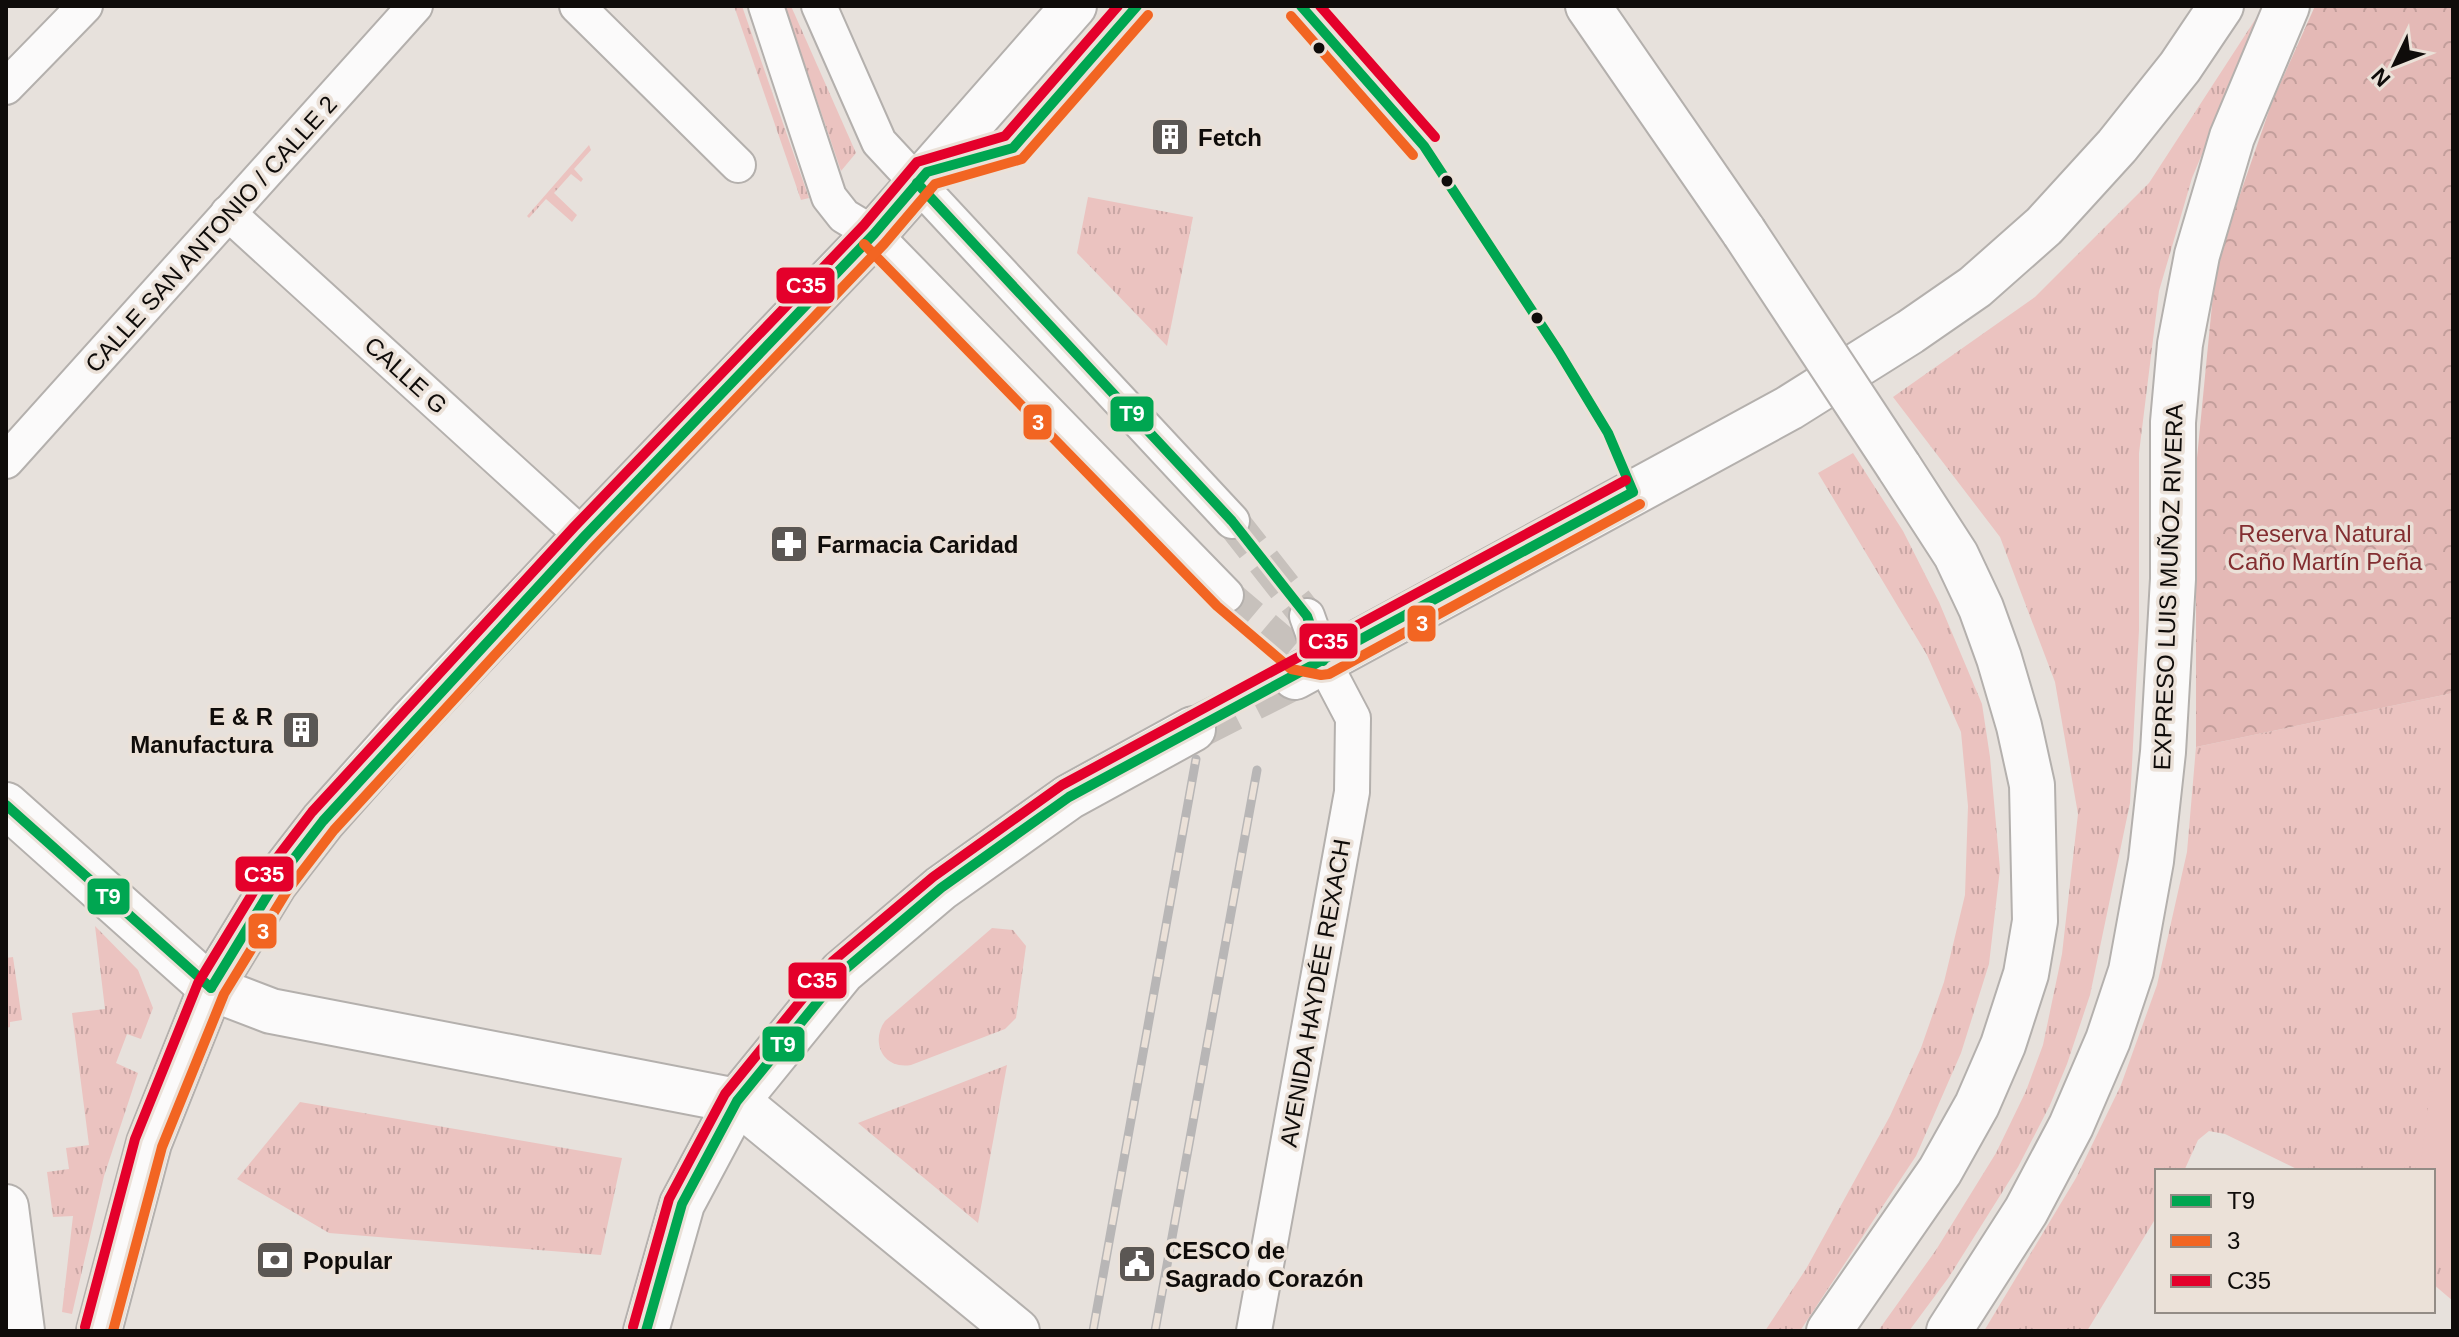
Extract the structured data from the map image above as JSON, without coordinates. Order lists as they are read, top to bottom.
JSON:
{
  "streets": {
    "main road": ["EXPRESO LUIS MUÑOZ RIVERA"],
    "street": ["CALLE SAN ANTONIO / CALLE 2", "CALLE G", "AVENIDA HAYDÉE REXACH"]
  },
  "crossings": [
    ["CALLE SAN ANTONIO / CALLE 2", "CALLE G"]
  ],
  "parks": ["Reserva Natural Caño Martín Peña"],
  "places": {
    "building": ["Fetch", "E & R Manufactura"],
    "pharmacy": ["Farmacia Caridad"],
    "bank": ["Popular"],
    "public building": ["CESCO de Sagrado Corazón"]
  },
  "lines": ["transit line T9", "transit line C35", "transit line 3"],
  "legend": ["T9", "3", "C35"],
  "north": "bottom left"
}
